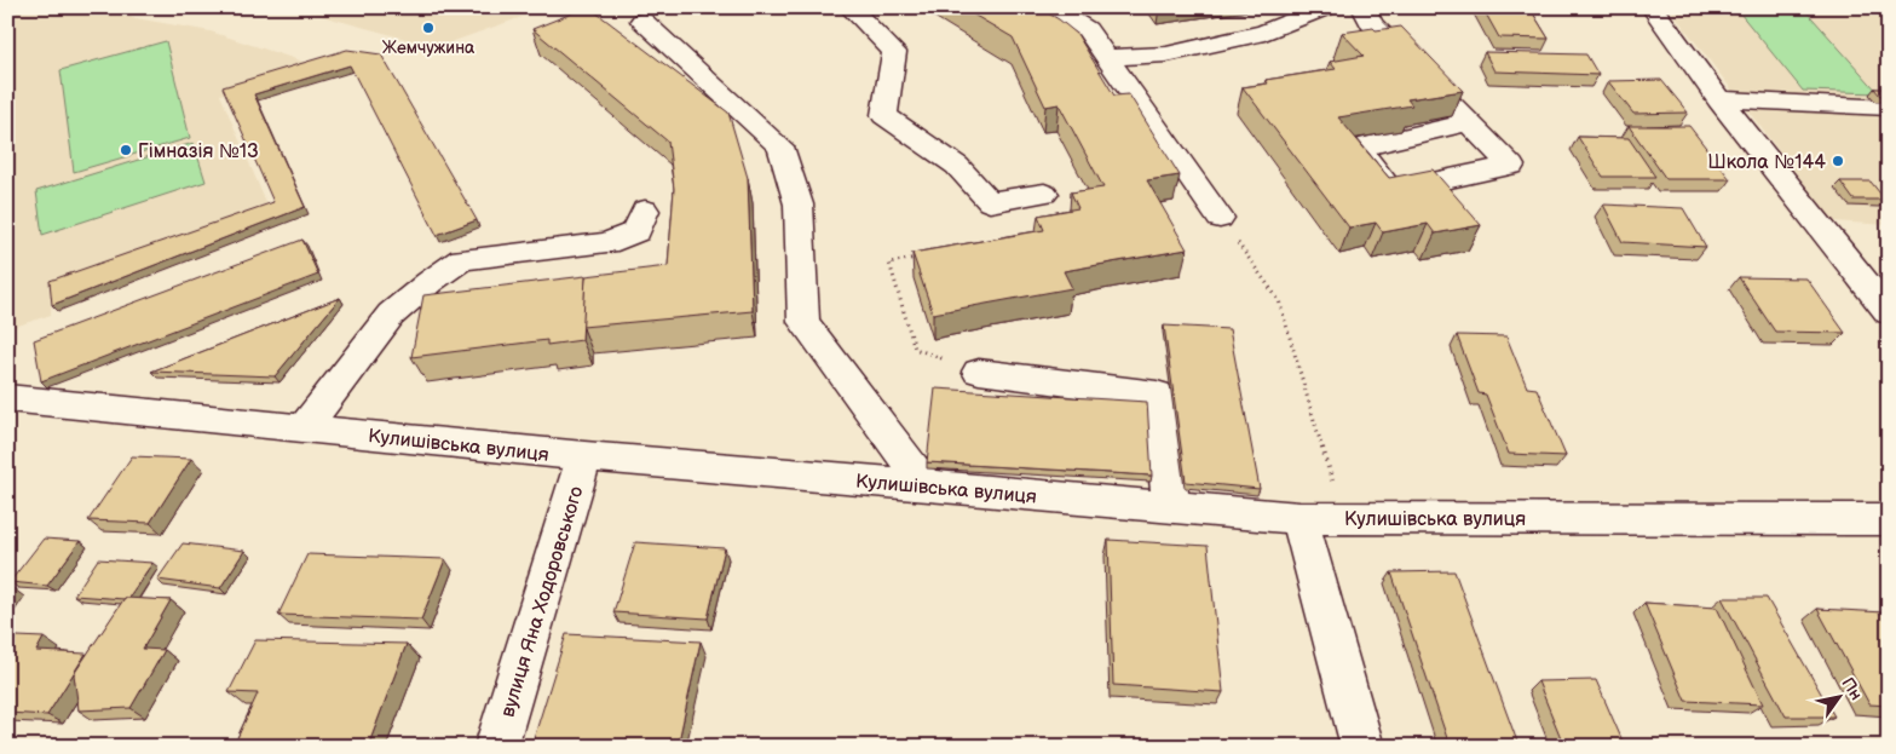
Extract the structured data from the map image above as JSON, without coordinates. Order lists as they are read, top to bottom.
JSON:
{
  "streets": {
    "street": ["Кулишівська вулиця", "вулиця Яна Ходоровського"]
  },
  "crossings": [
    ["Кулишівська вулиця", "вулиця Яна Ходоровського"]
  ],
  "places": ["Жемчужина", "Гімназія №13", "Школа №144"],
  "north": "top right"
}
